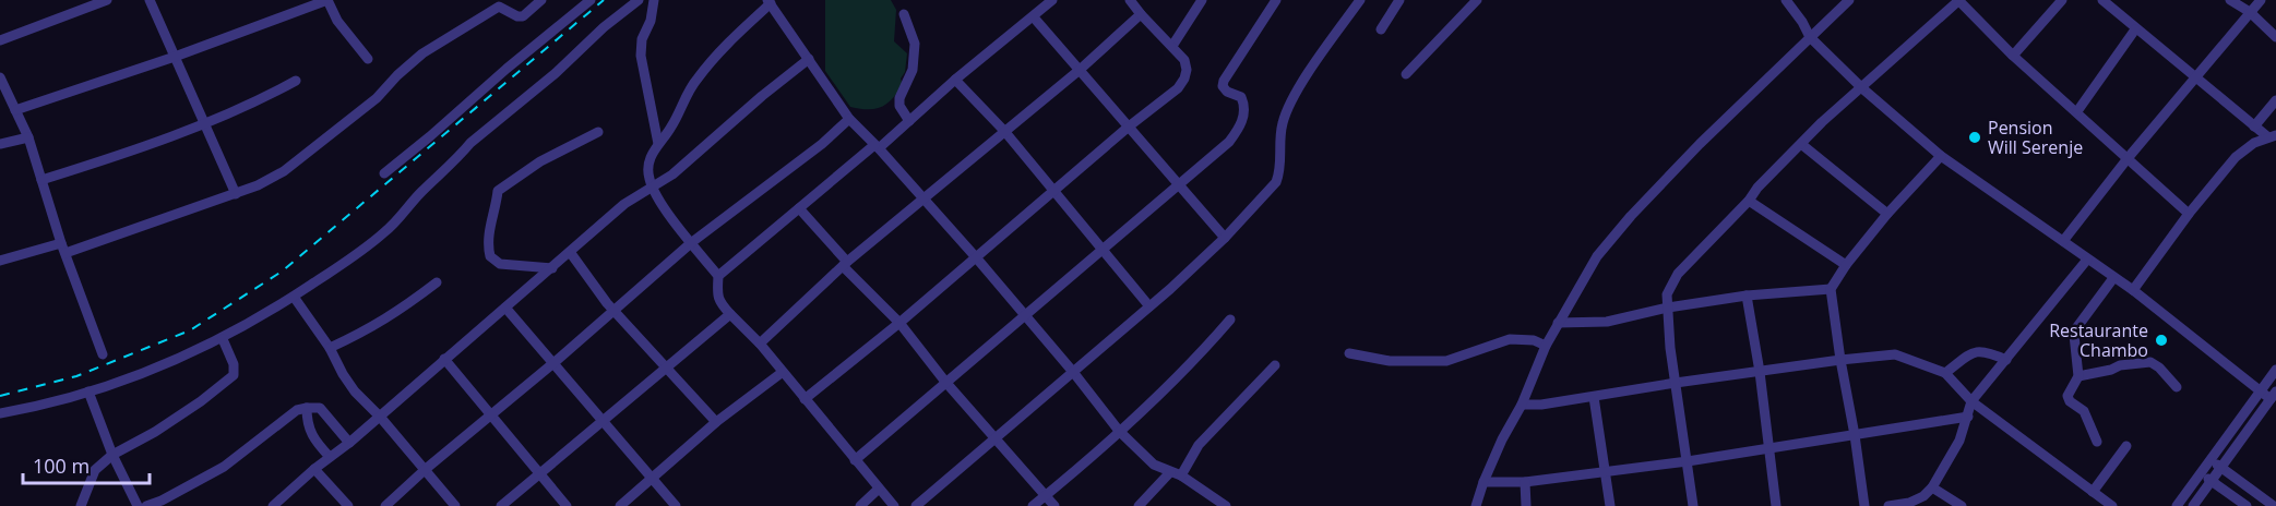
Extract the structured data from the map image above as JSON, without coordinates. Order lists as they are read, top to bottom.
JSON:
{
  "places": ["Pension Will Serenje", "Restaurante Chambo"],
  "scale_bar": "100 m"
}
